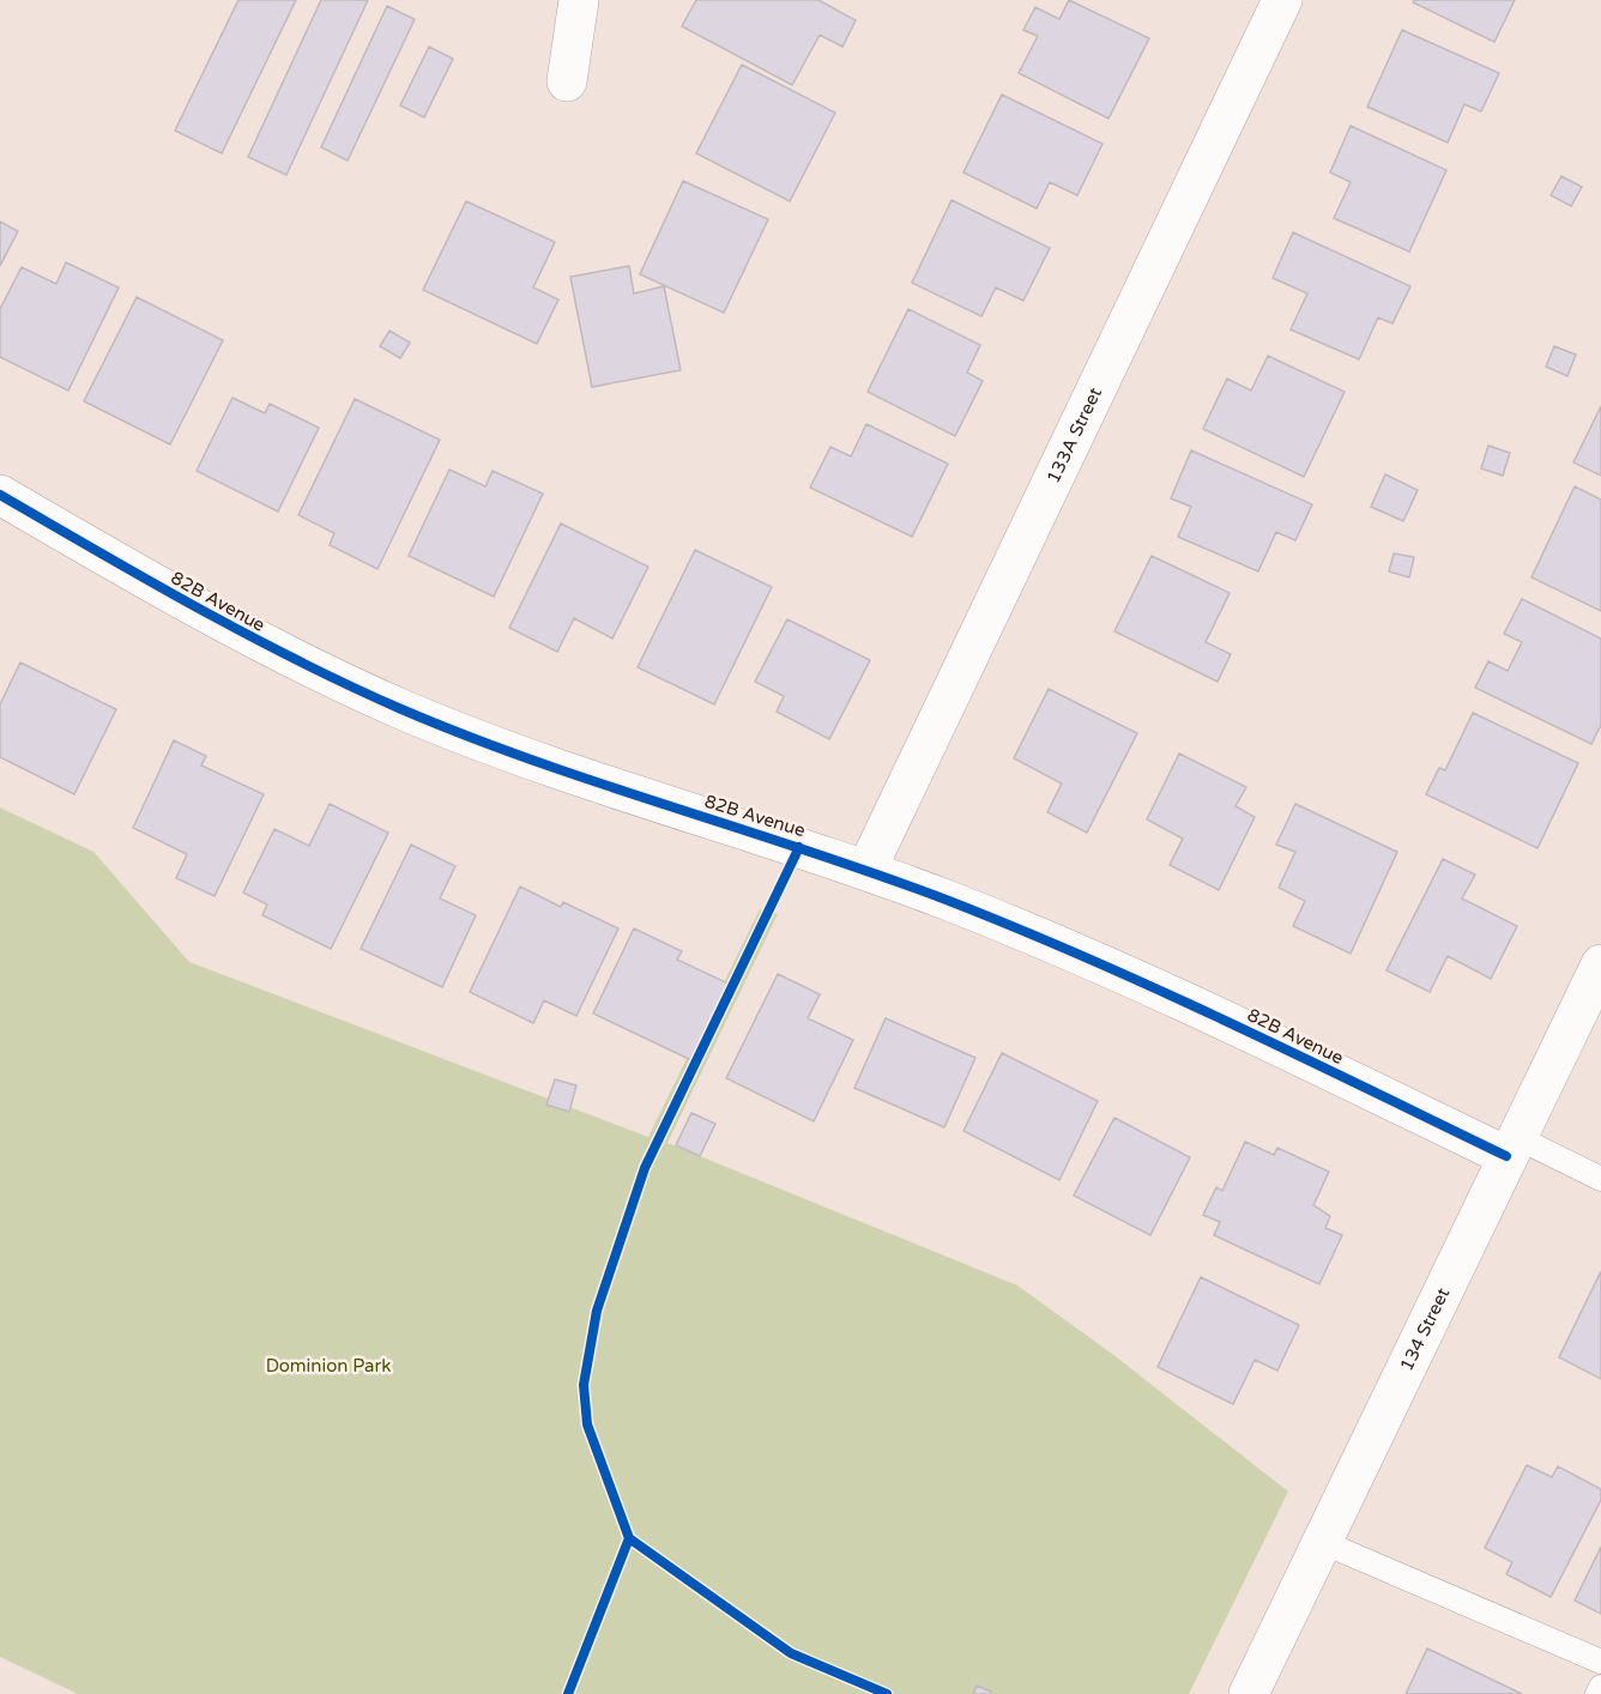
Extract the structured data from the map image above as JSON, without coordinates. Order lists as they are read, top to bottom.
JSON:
{
  "streets": {
    "street": ["133A Street", "82B Avenue", "134 Street"]
  },
  "crossings": [
    ["133A Street", "82B Avenue"],
    ["82B Avenue", "134 Street"]
  ],
  "parks": ["Dominion Park"]
}
